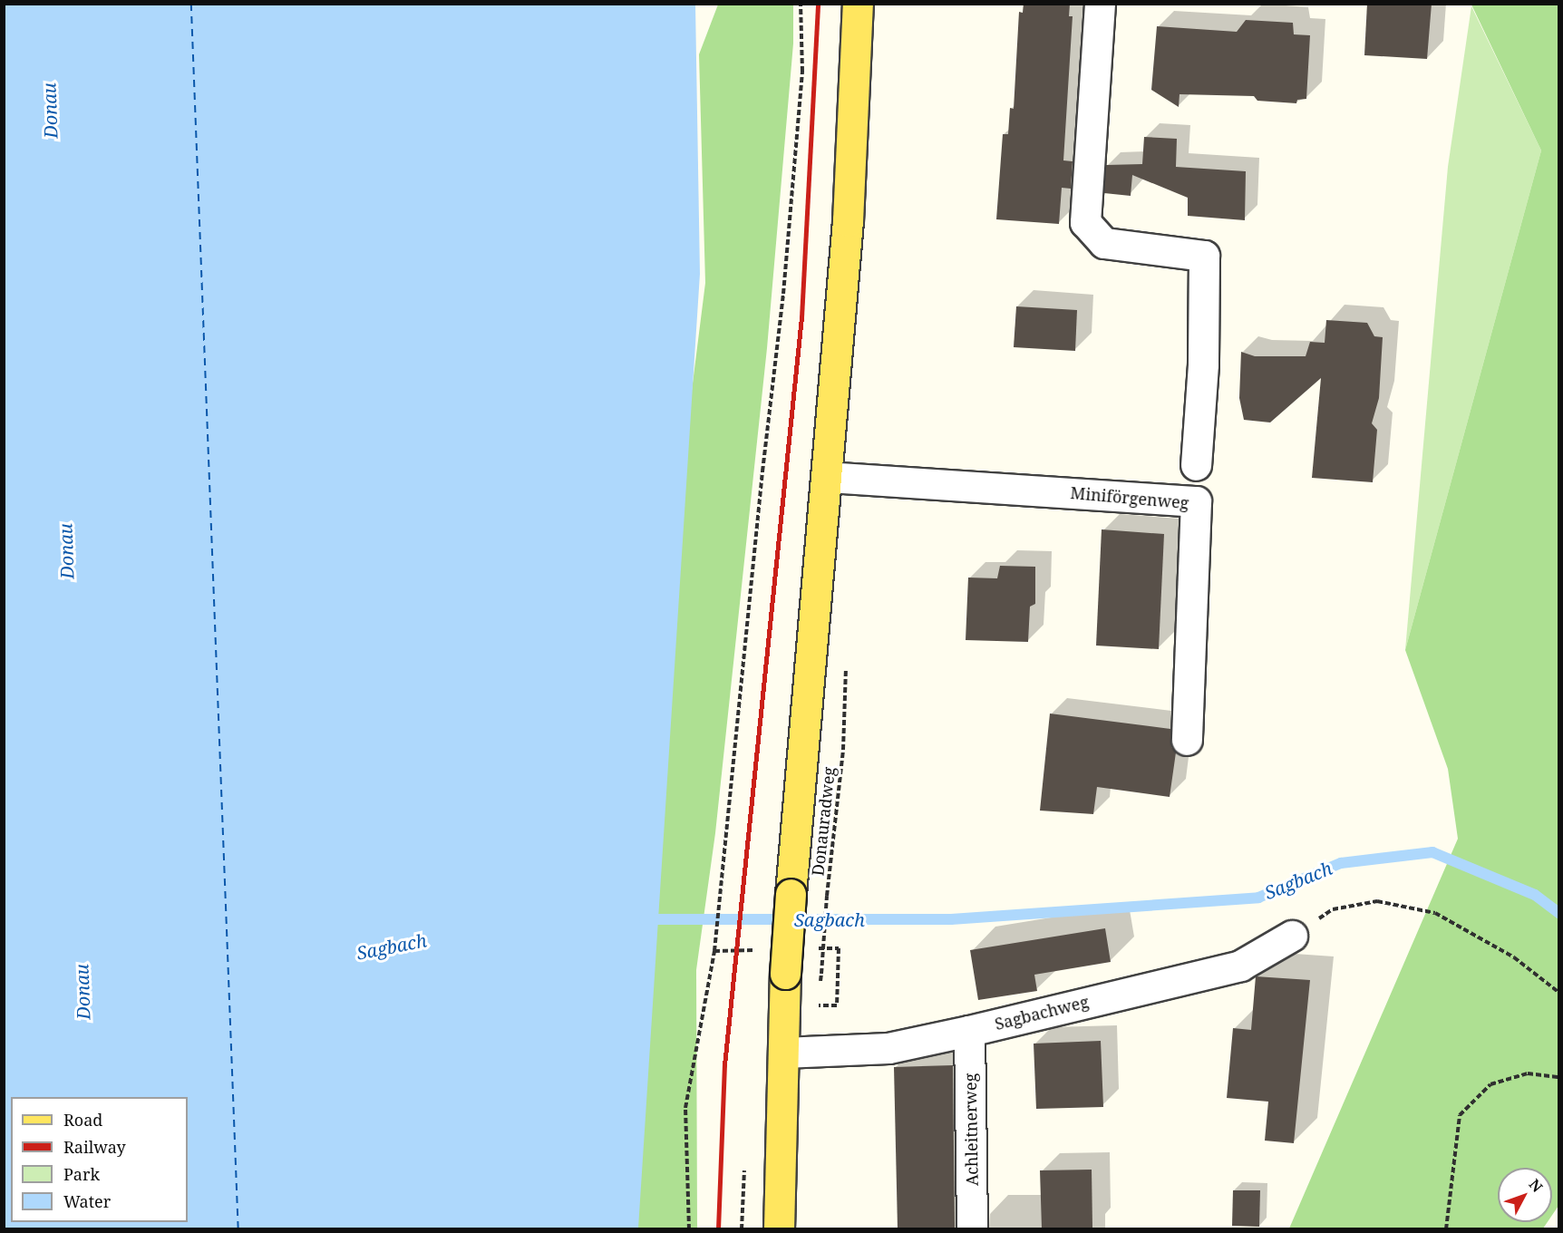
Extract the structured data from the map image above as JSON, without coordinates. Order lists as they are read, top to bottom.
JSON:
{
  "streets": {
    "street": ["Miniförgenweg", "Sagbachweg", "Achleitnerweg"],
    "path": ["Donauradweg"]
  },
  "crossings": [
    ["Sagbachweg", "Achleitnerweg"]
  ],
  "water": ["Donau", "Sagbach"],
  "legend": [
    "Road",
    "Railway",
    "Park",
    "Water"
  ],
  "north": "top right"
}
